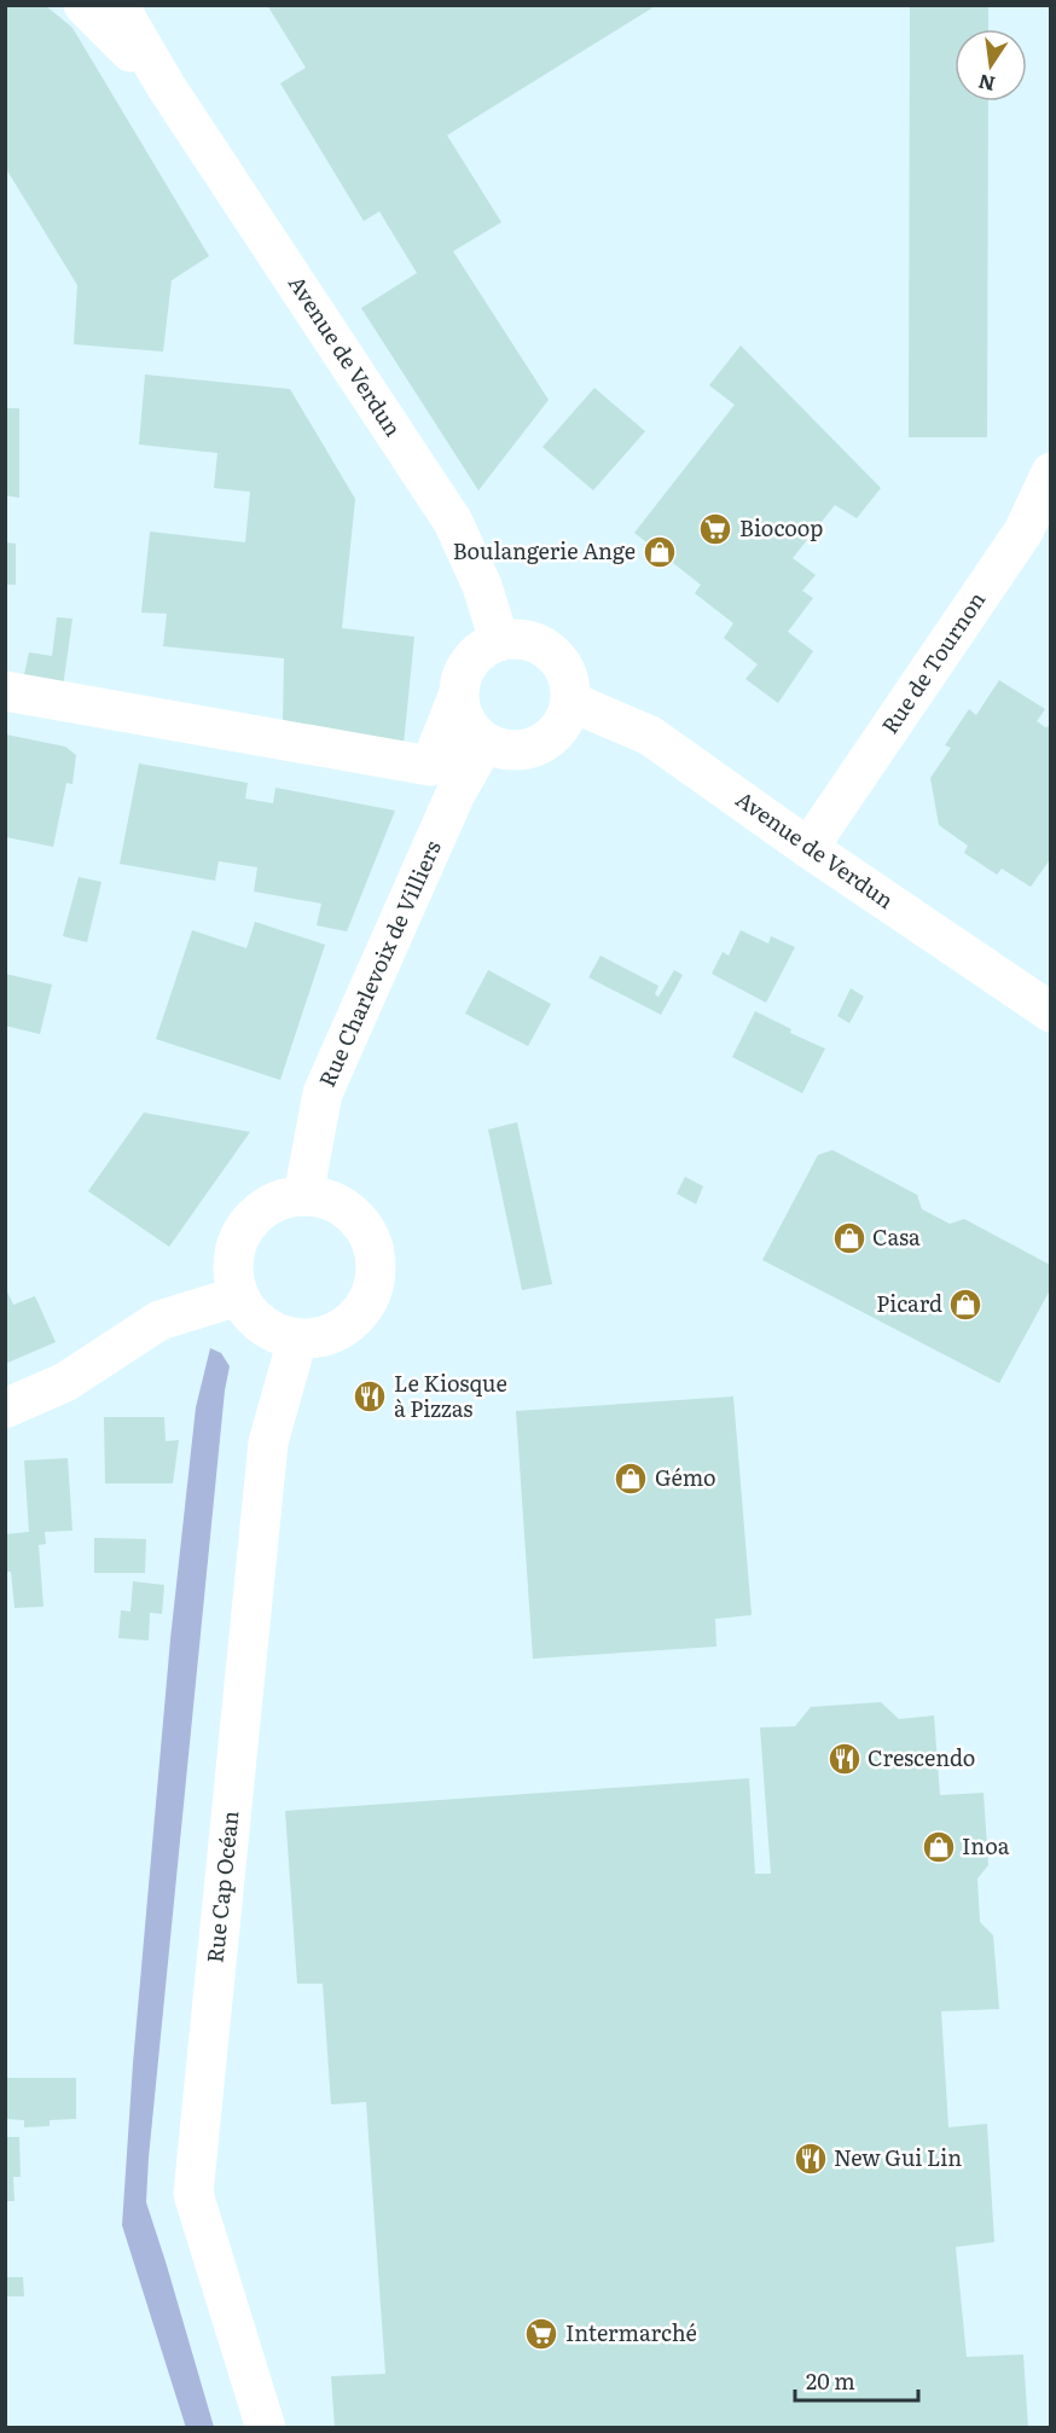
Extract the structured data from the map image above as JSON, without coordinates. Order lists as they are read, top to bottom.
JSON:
{
  "streets": {
    "street": [
      "Avenue de Verdun",
      "Rue de Tournon",
      "Rue Charlevoix de Villiers",
      "Rue Cap Océan"
    ]
  },
  "crossings": [
    ["Avenue de Verdun", "Rue de Tournon"],
    ["Avenue de Verdun", "Rue Charlevoix de Villiers"],
    ["Rue Charlevoix de Villiers", "Rue Cap Océan"]
  ],
  "places": {
    "supermarket": ["Biocoop", "Intermarché"],
    "shop": [
      "Boulangerie Ange",
      "Casa",
      "Picard",
      "Gémo",
      "Inoa"
    ],
    "restaurant": ["Le Kiosque à Pizzas", "Crescendo", "New Gui Lin"]
  },
  "scale_bar": "20 m",
  "north": "bottom"
}
